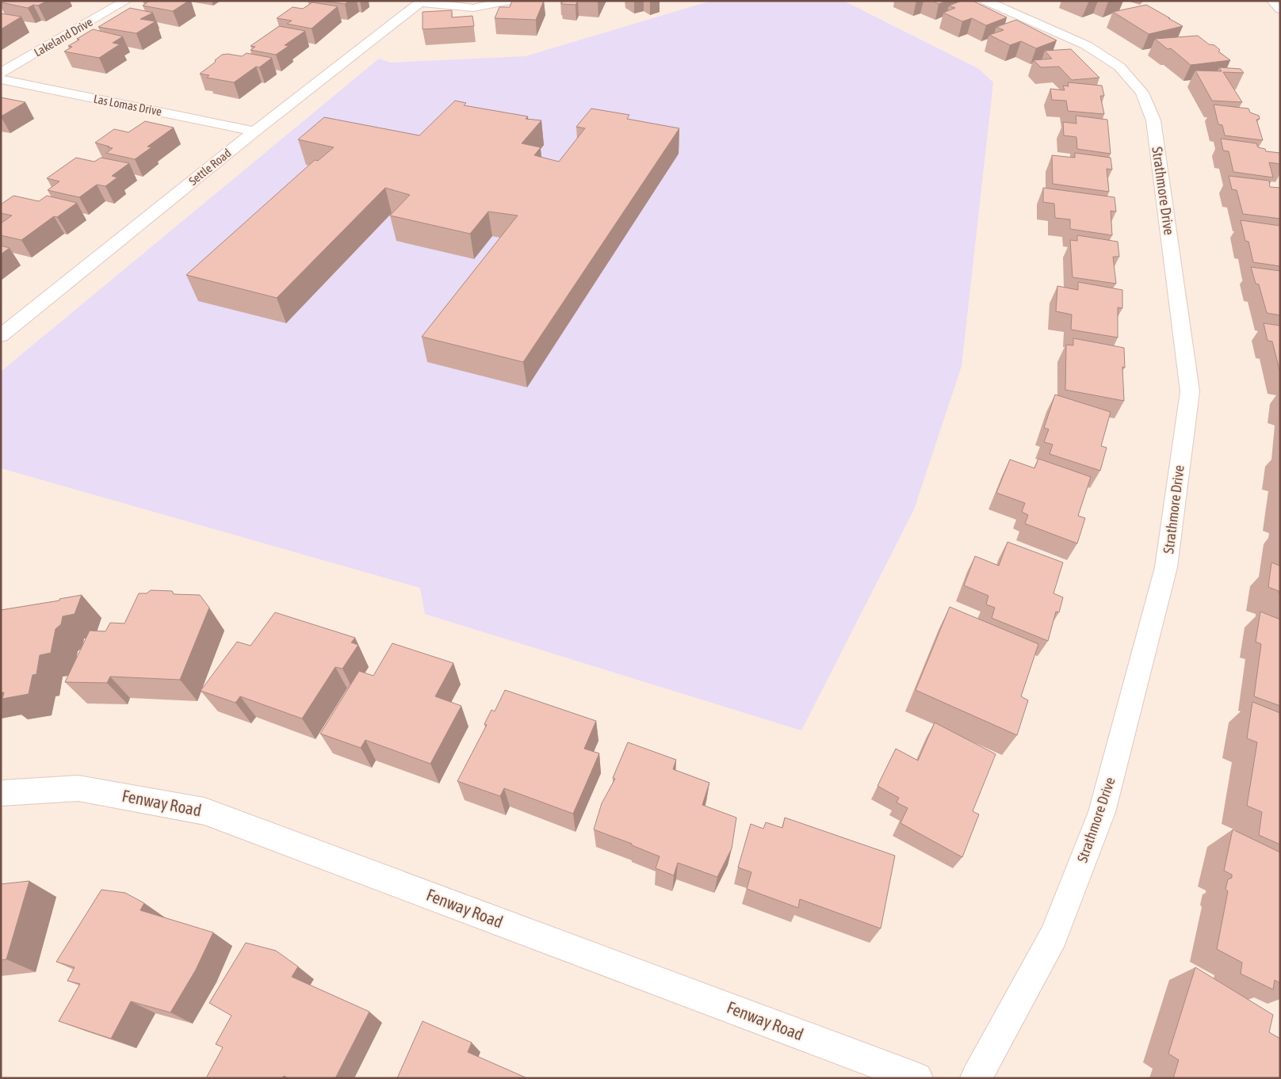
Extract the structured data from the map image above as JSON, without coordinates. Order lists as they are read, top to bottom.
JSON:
{
  "streets": {
    "street": [
      "Lakeland Drive",
      "Las Lomas Drive",
      "Settle Road",
      "Strathmore Drive",
      "Fenway Road"
    ]
  },
  "crossings": [
    ["Las Lomas Drive", "Settle Road"]
  ]
}
